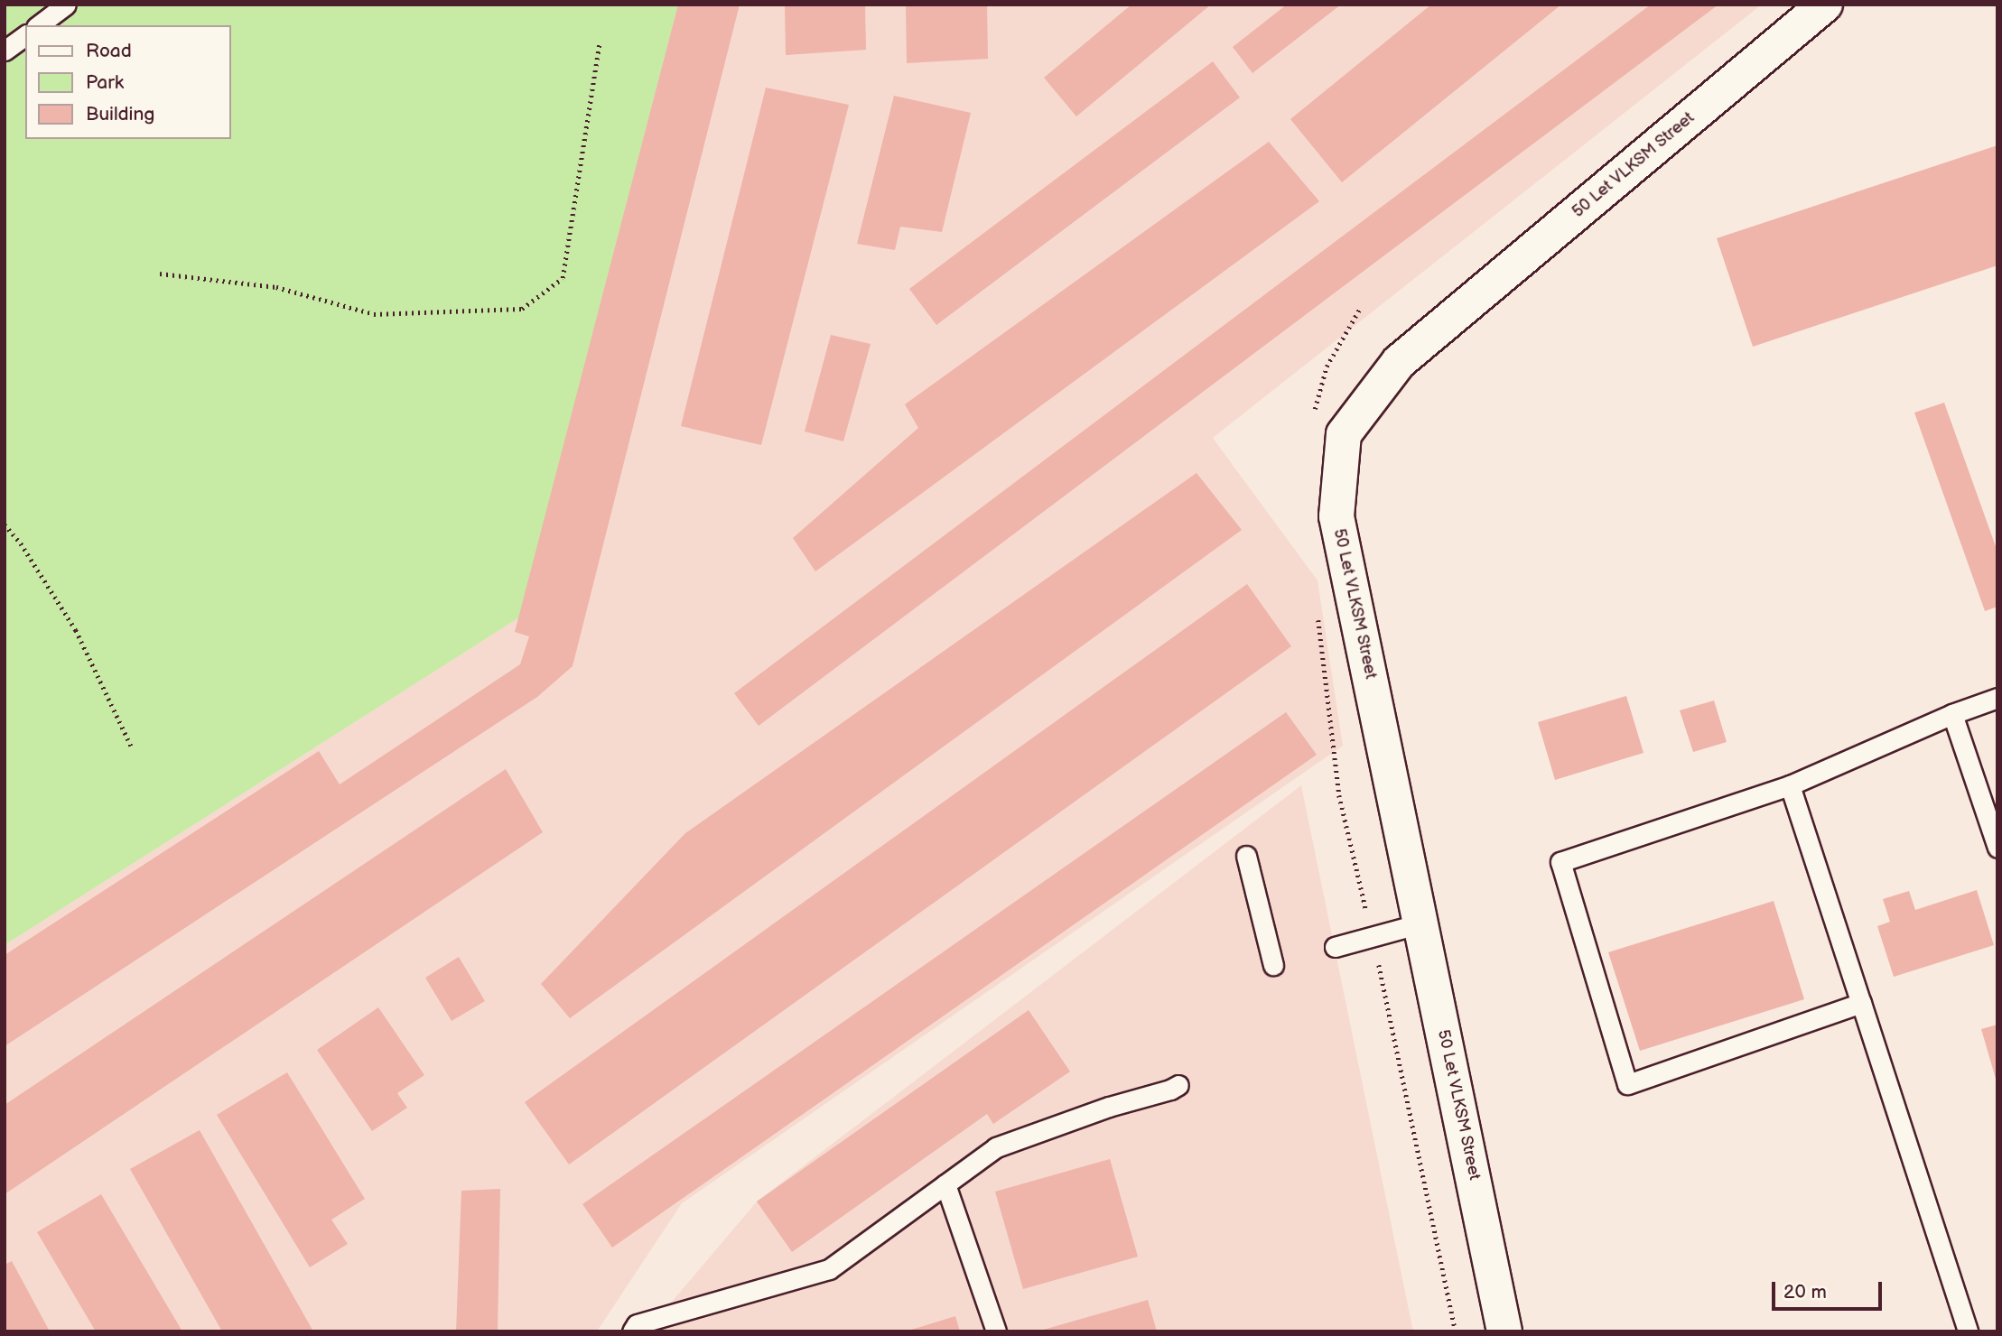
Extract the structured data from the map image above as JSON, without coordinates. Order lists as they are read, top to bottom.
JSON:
{
  "streets": {
    "main road": ["50 Let VLKSM Street"]
  },
  "legend": ["Road", "Park", "Building"],
  "scale_bar": "20 m"
}
